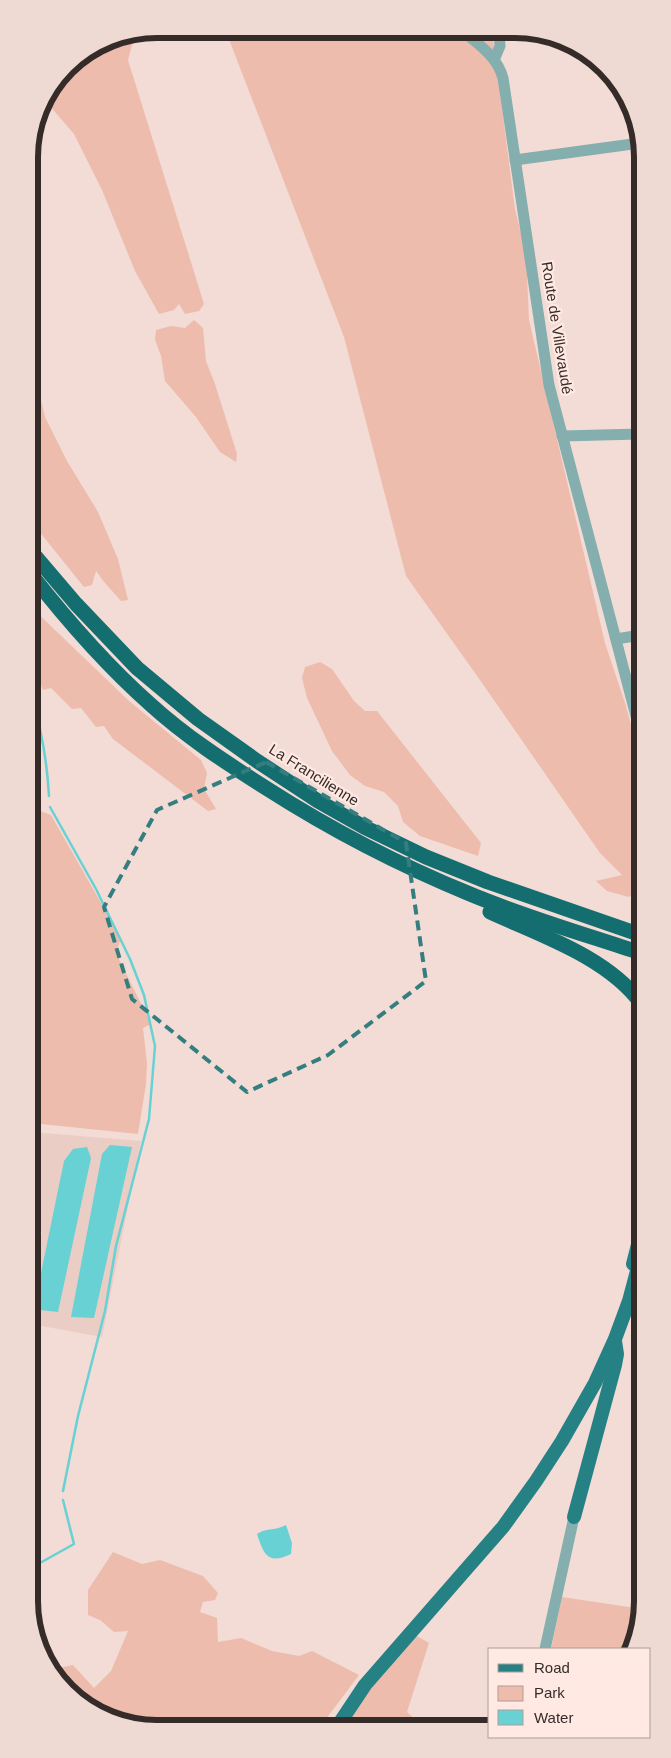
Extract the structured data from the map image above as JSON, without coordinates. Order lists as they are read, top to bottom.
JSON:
{
  "streets": {
    "highway": ["La Francilienne"],
    "street": ["Route de Villevaudé"]
  },
  "legend": ["Road", "Park", "Water"]
}
